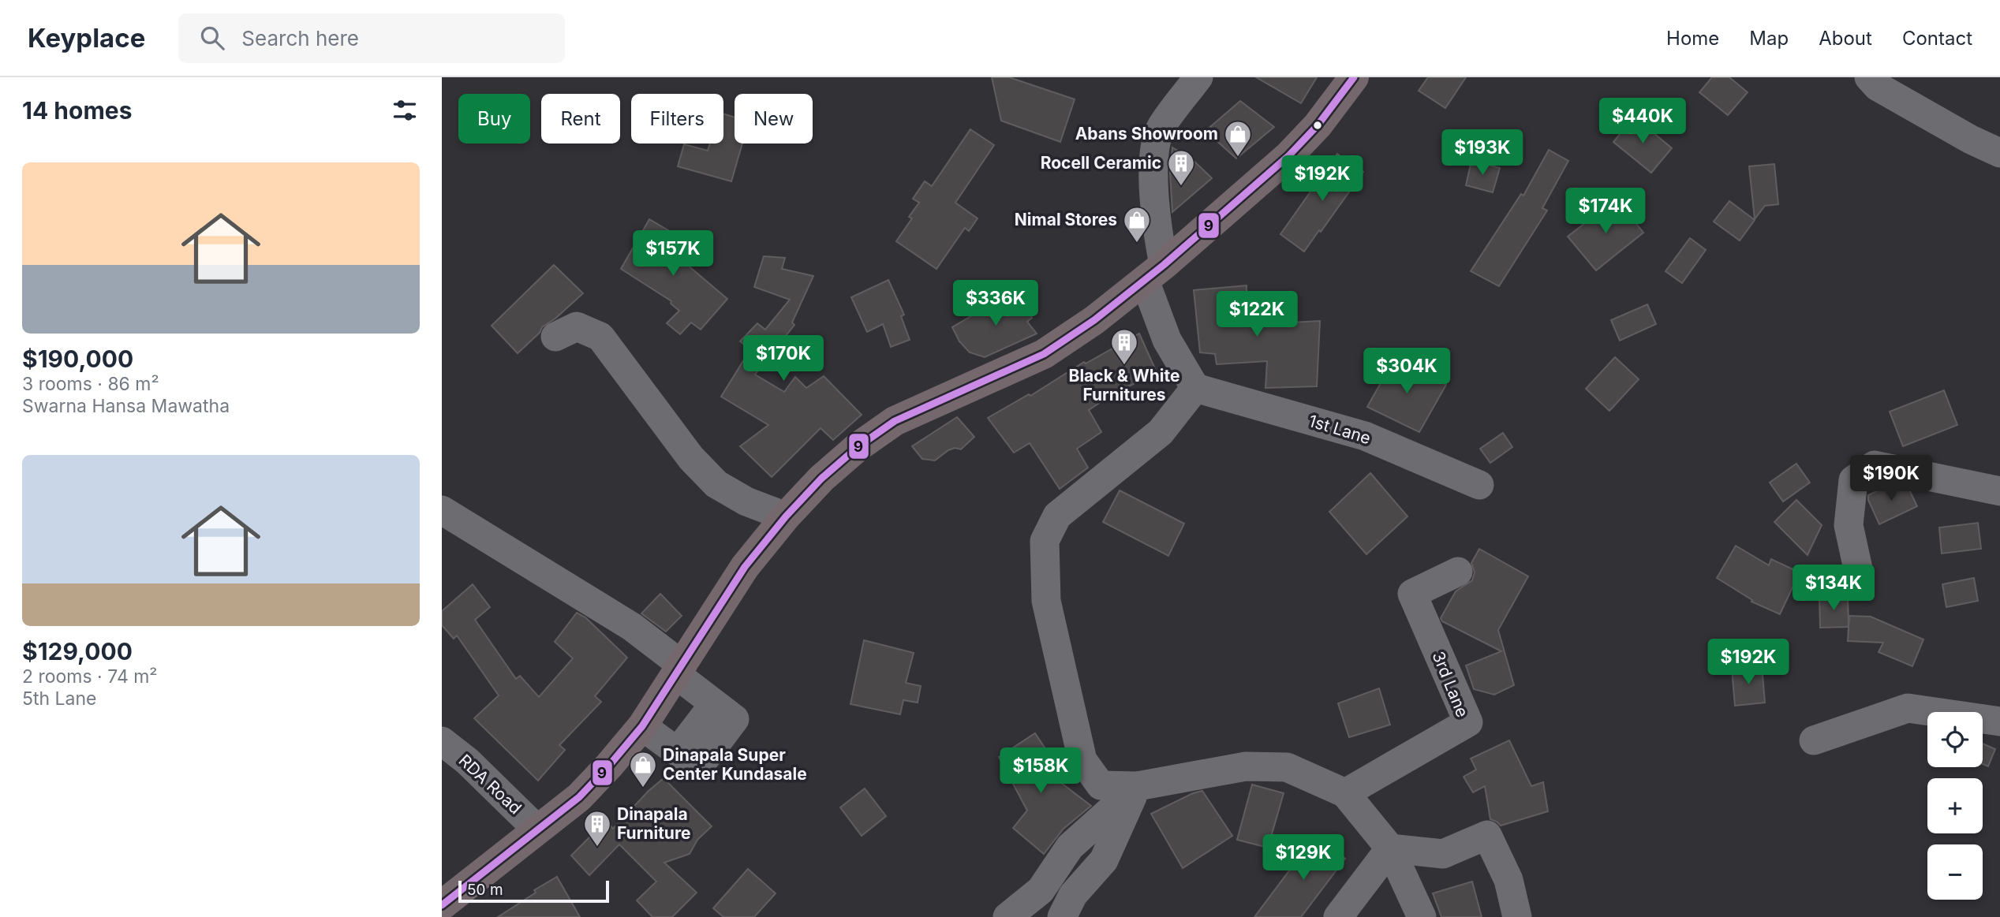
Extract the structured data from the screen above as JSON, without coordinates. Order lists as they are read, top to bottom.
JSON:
{
  "streets": {
    "street": ["1st Lane", "3rd Lane", "RDA Road"]
  },
  "places": {
    "shop": ["Abans Showroom", "Nimal Stores", "Dinapala Super Center Kundasale"],
    "building": ["Rocell Ceramic", "Black & White Furnitures", "Dinapala Furniture"]
  },
  "lines": ["transit line 9"],
  "scale_bar": "50 m",
  "page": {
    "header": "Keyplace",
    "search": "Search here",
    "nav": [
      "Home",
      "Map",
      "About",
      "Contact"
    ],
    "heading": "14 homes",
    "chip": [
      "Buy",
      "Rent",
      "Filters",
      "New"
    ],
    "price": [
      "$440K",
      "$193K",
      "$192K",
      "$174K",
      "$157K",
      "$336K",
      "$122K",
      "$170K",
      "$304K",
      "$190K",
      "$134K",
      "$192K",
      "$158K",
      "$129K"
    ],
    "list": [
      {
        "name": "$190,000",
        "note": "3 rooms · 86 m² · Swarna Hansa Mawatha"
      },
      {
        "name": "$129,000",
        "note": "2 rooms · 74 m² · 5th Lane"
      }
    ],
    "map_buttons": ["+", "−"],
    "scale": "50 m"
  }
}
